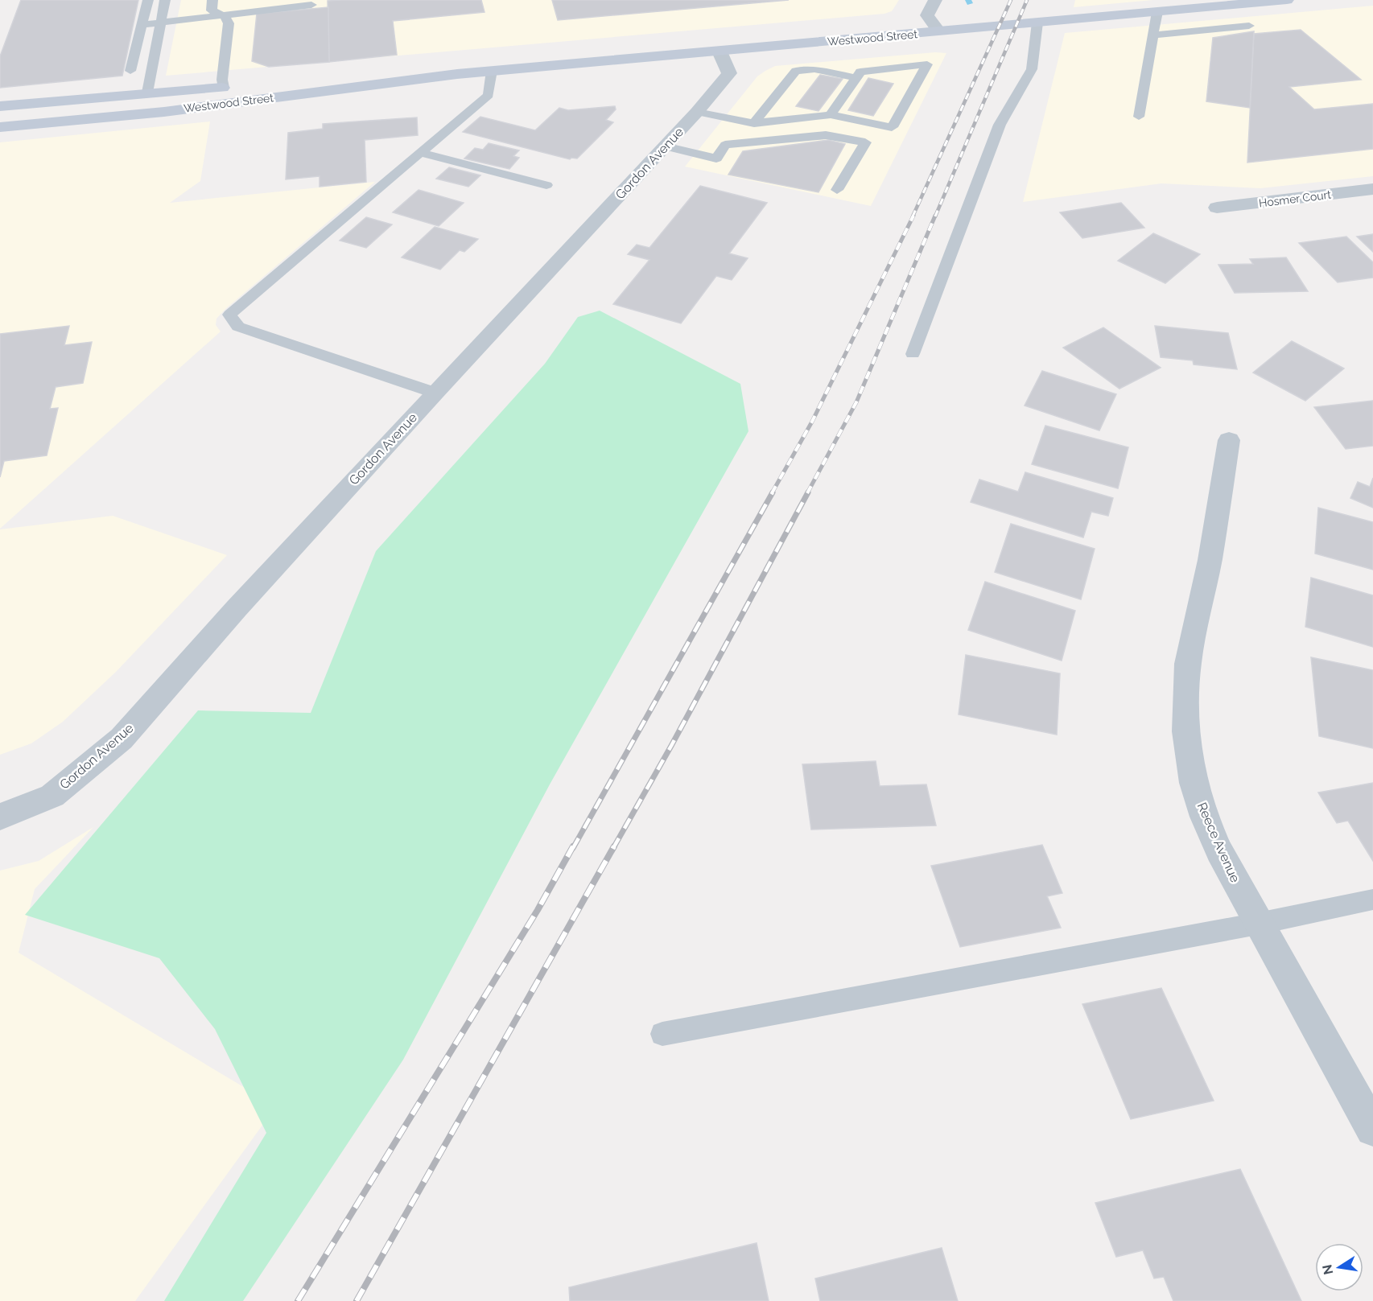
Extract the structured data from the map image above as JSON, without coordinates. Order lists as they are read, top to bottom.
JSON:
{
  "streets": {
    "main road": ["Westwood Street"],
    "street": ["Gordon Avenue", "Hosmer Court", "Reece Avenue"]
  },
  "crossings": [
    ["Westwood Street", "Gordon Avenue"]
  ],
  "north": "left"
}
